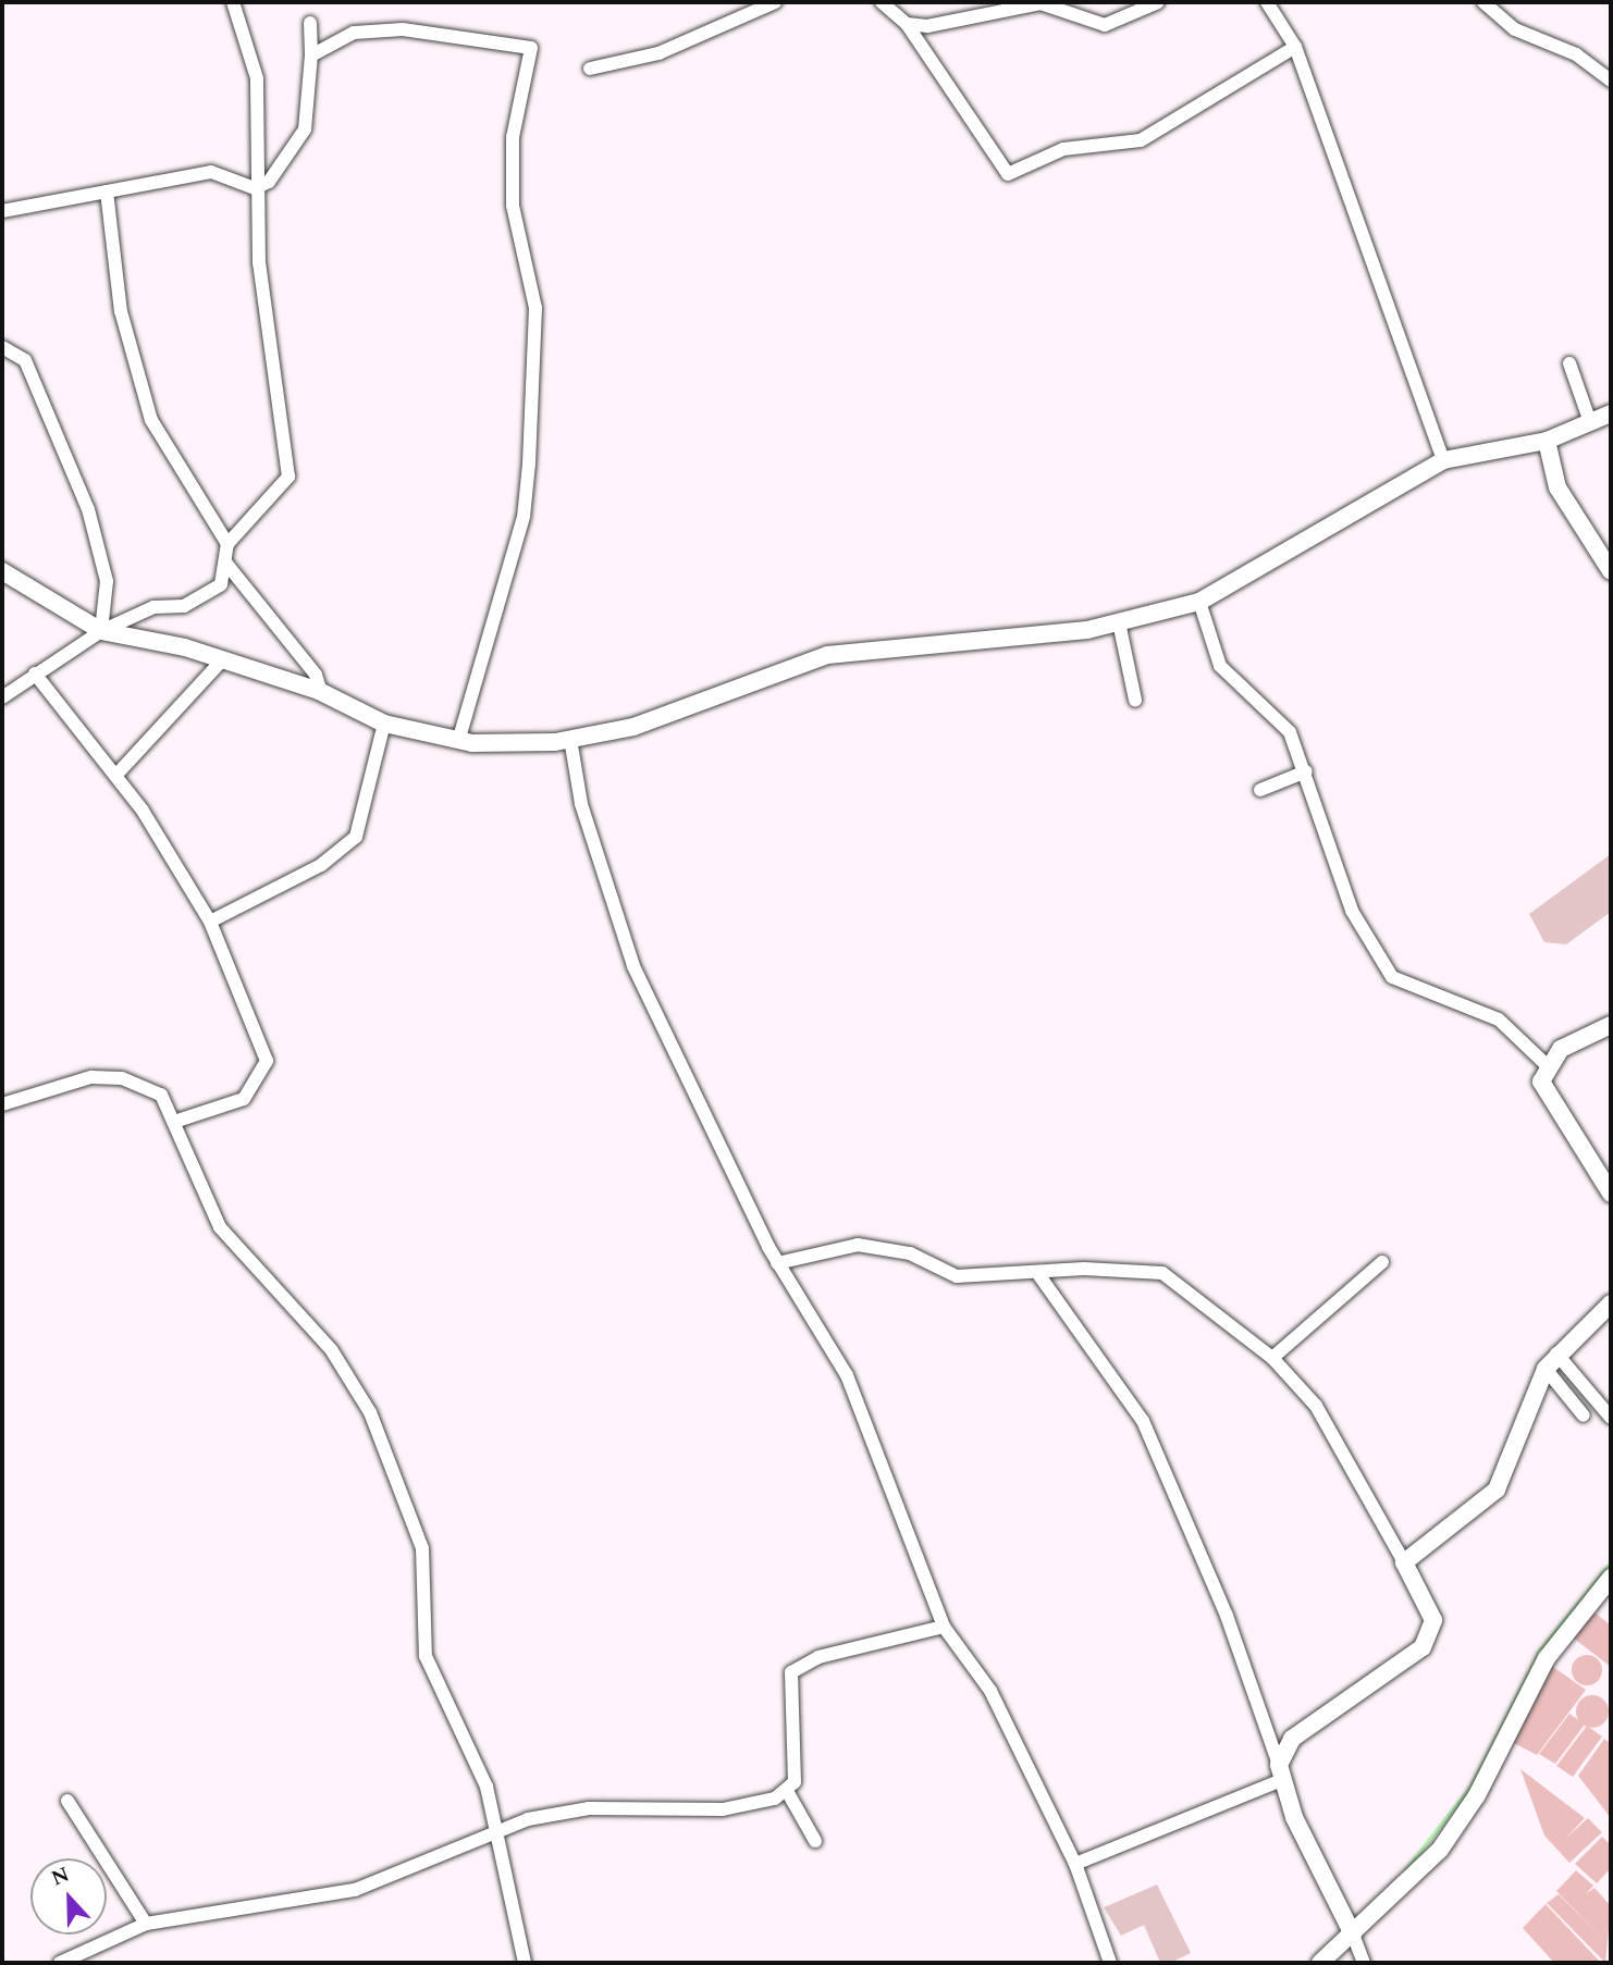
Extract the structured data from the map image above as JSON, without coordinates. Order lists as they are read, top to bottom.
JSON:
{
  "north": "top"
}
